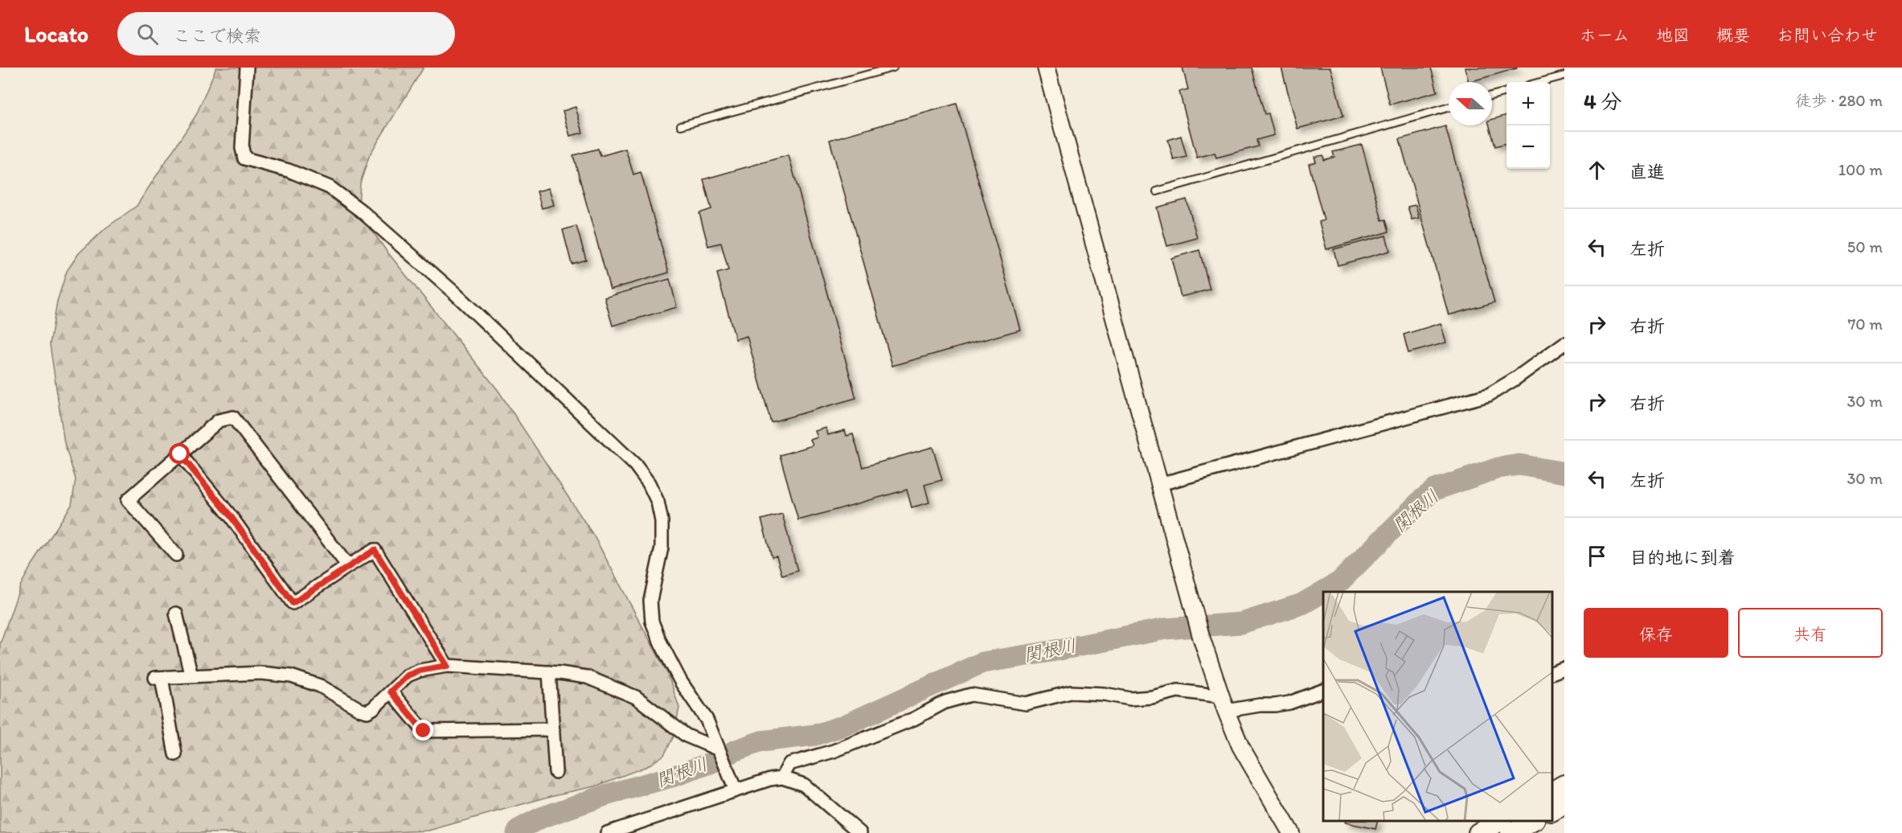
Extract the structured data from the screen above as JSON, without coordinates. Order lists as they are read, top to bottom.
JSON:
{
  "water": ["関根川"],
  "north": "left",
  "page": {
    "header": "Locato",
    "search": "ここで検索",
    "nav": [
      "ホーム",
      "地図",
      "概要",
      "お問い合わせ"
    ],
    "heading": ["4 分", "徒歩 · 280 m"],
    "map_buttons": ["+", "−"],
    "list": [
      ["直進", "100 m"],
      ["左折", "50 m"],
      ["右折", "70 m"],
      ["右折", "30 m"],
      ["左折", "30 m"],
      "目的地に到着"
    ],
    "buttons": ["保存", "共有"]
  }
}
